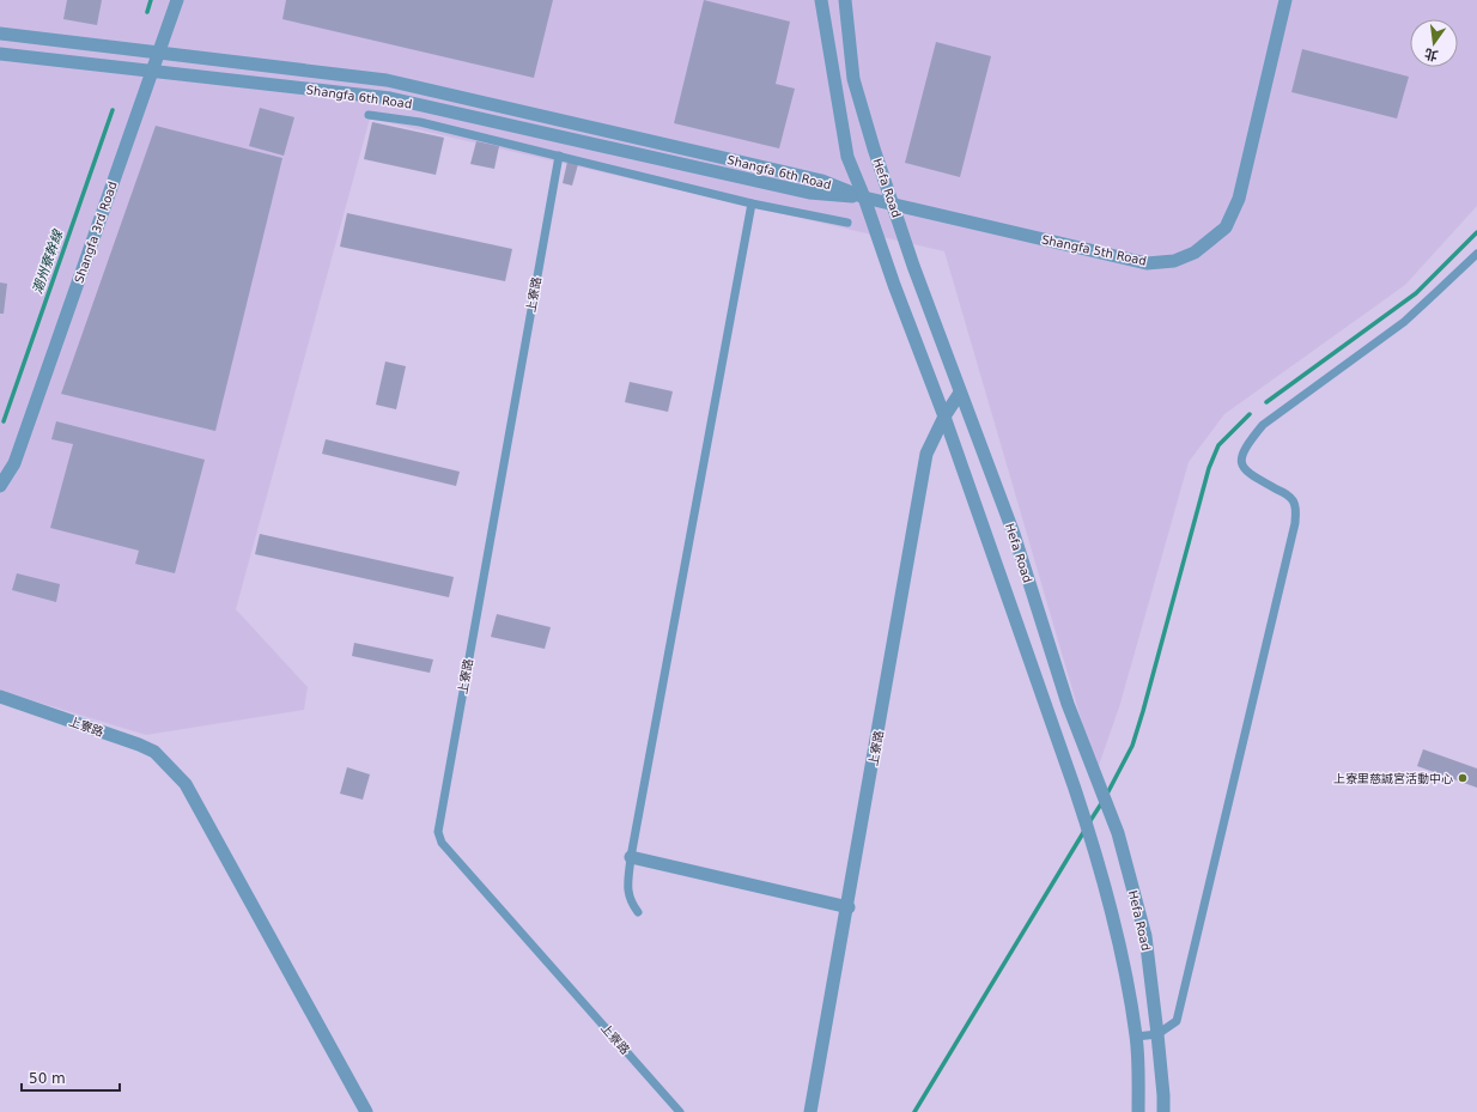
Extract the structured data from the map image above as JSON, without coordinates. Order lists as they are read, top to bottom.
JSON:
{
  "streets": {
    "street": [
      "Shangfa 6th Road",
      "Hefa Road",
      "Shangfa 3rd Road",
      "Shangfa 5th Road",
      "上寮路"
    ]
  },
  "crossings": [
    ["Shangfa 6th Road", "Hefa Road"],
    ["Shangfa 6th Road", "Shangfa 3rd Road"],
    ["Shangfa 6th Road", "Shangfa 5th Road"],
    ["Hefa Road", "Shangfa 5th Road"],
    ["Hefa Road", "上寮路"]
  ],
  "water": ["潮州寮幹線"],
  "places": ["上寮里慈誠宮活動中心"],
  "scale_bar": "50 m",
  "north": "bottom"
}
